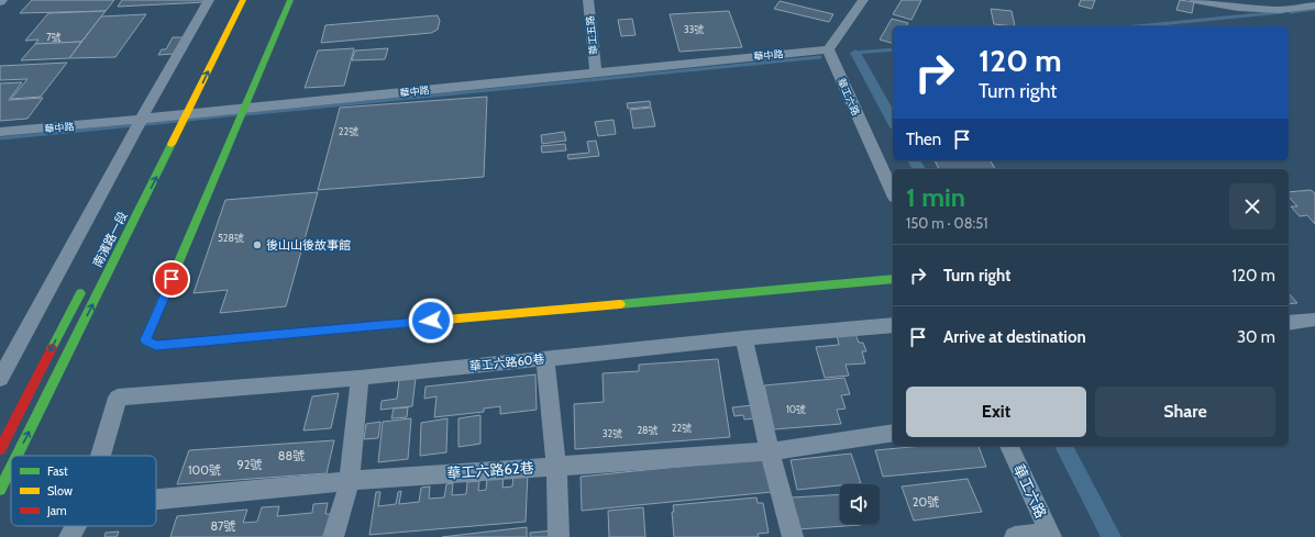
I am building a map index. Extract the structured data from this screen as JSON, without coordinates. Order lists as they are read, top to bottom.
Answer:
{
  "streets": {
    "street": [
      "華工五路",
      "華中路",
      "華工六路",
      "南濱路一段",
      "華工六路60巷",
      "華工六路62巷"
    ]
  },
  "crossings": [
    ["華工五路", "華中路"],
    ["華中路", "華工六路"],
    ["華中路", "南濱路一段"]
  ],
  "places": ["後山山後故事館"],
  "house_numbers": [
    "33號",
    "7號",
    "22號",
    "528號",
    "10號",
    "22號",
    "28號",
    "32號",
    "88號",
    "92號",
    "100號",
    "20號",
    "87號"
  ],
  "legend": ["Fast", "Slow", "Jam"],
  "page": {
    "turn": ["120 m", "Turn right"],
    "then": "Then",
    "heading": ["1 min", "150 m · 08:51"],
    "list": [
      {
        "name": "Turn right",
        "value": "120 m"
      },
      {
        "name": "Arrive at destination",
        "value": "30 m"
      }
    ],
    "buttons": ["Exit", "Share"]
  }
}
